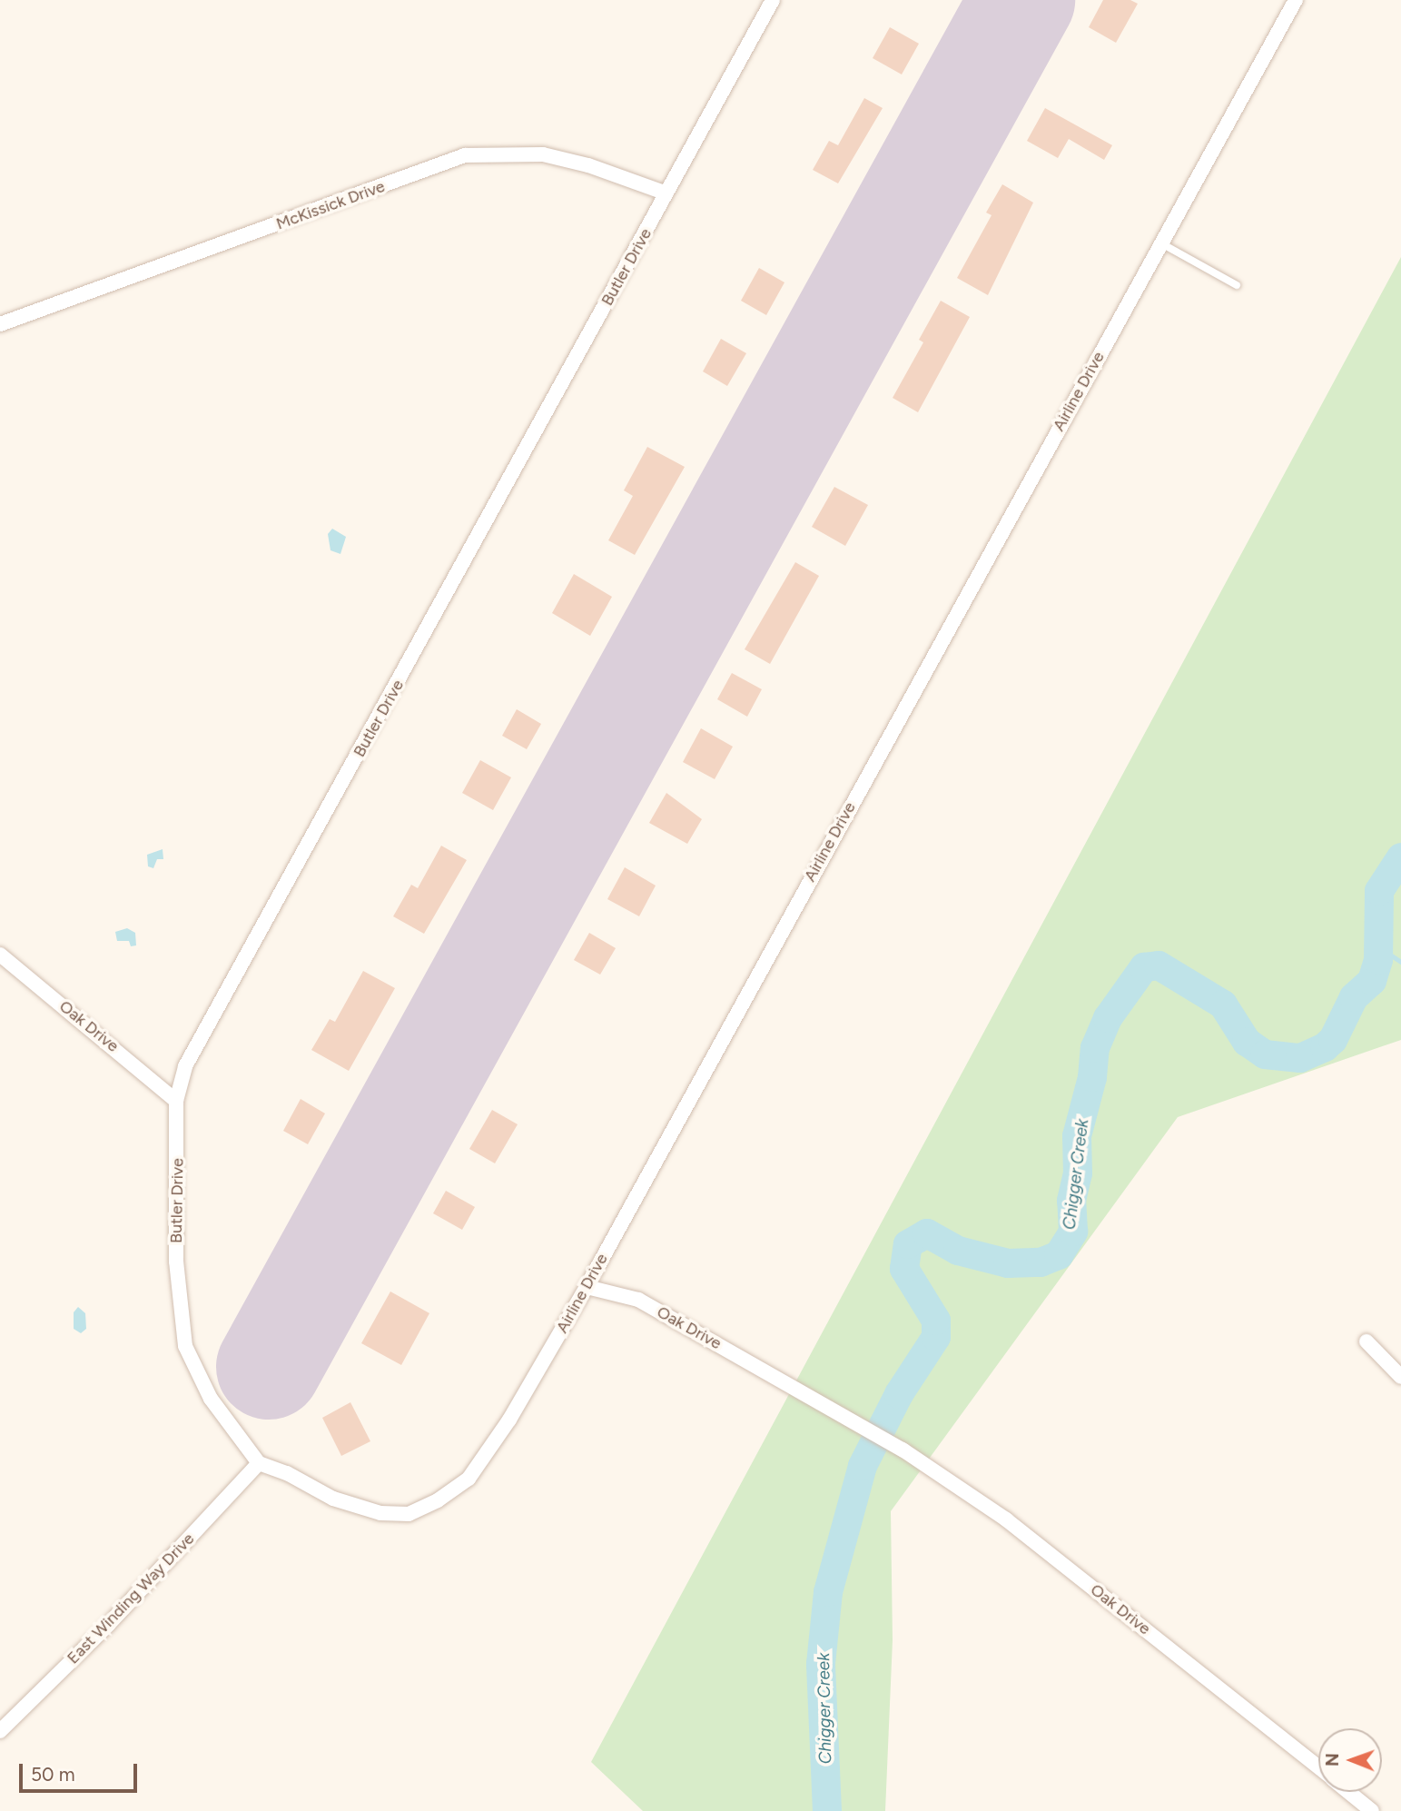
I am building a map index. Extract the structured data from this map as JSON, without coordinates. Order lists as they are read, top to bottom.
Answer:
{
  "streets": {
    "street": [
      "McKissick Drive",
      "Butler Drive",
      "Airline Drive",
      "Oak Drive",
      "East Winding Way Drive"
    ]
  },
  "crossings": [
    ["McKissick Drive", "Butler Drive"],
    ["Butler Drive", "Airline Drive"],
    ["Butler Drive", "Oak Drive"],
    ["Butler Drive", "East Winding Way Drive"],
    ["Airline Drive", "Oak Drive"],
    ["Airline Drive", "East Winding Way Drive"]
  ],
  "water": ["Chigger Creek"],
  "scale_bar": "50 m",
  "north": "left"
}
